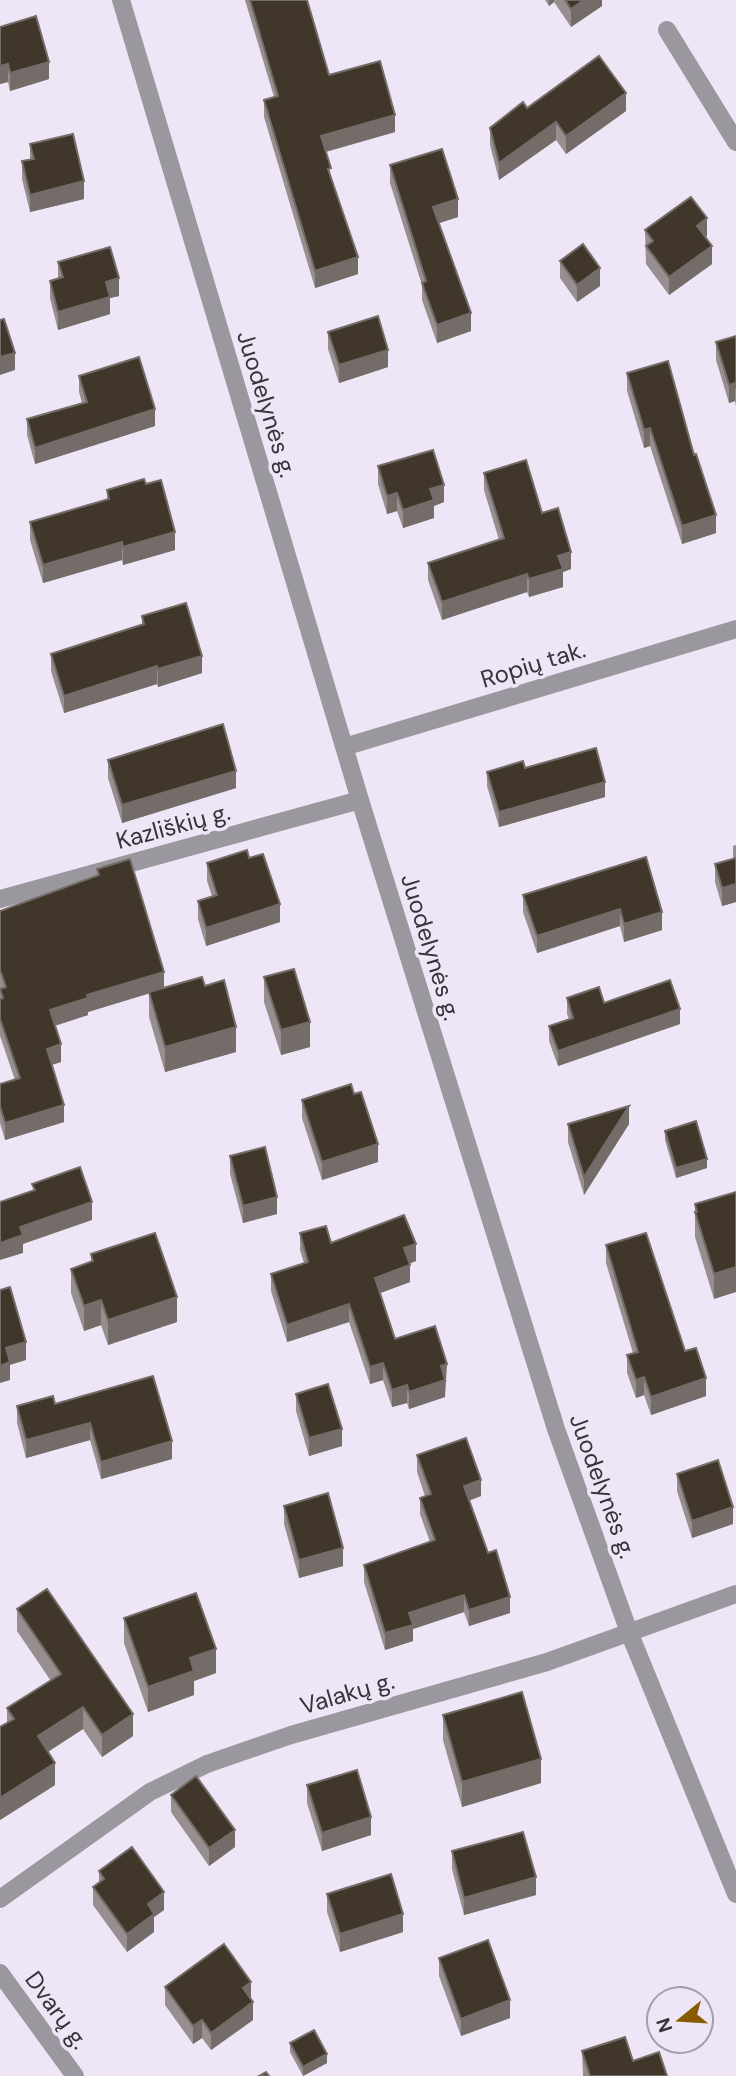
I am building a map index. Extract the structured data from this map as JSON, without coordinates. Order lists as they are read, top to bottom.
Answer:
{
  "streets": {
    "street": [
      "Juodelynės g.",
      "Ropių tak.",
      "Kazliškių g.",
      "Valakų g.",
      "Dvarų g."
    ]
  },
  "crossings": [
    ["Juodelynės g.", "Ropių tak."],
    ["Juodelynės g.", "Kazliškių g."],
    ["Juodelynės g.", "Valakų g."]
  ],
  "north": "left"
}
